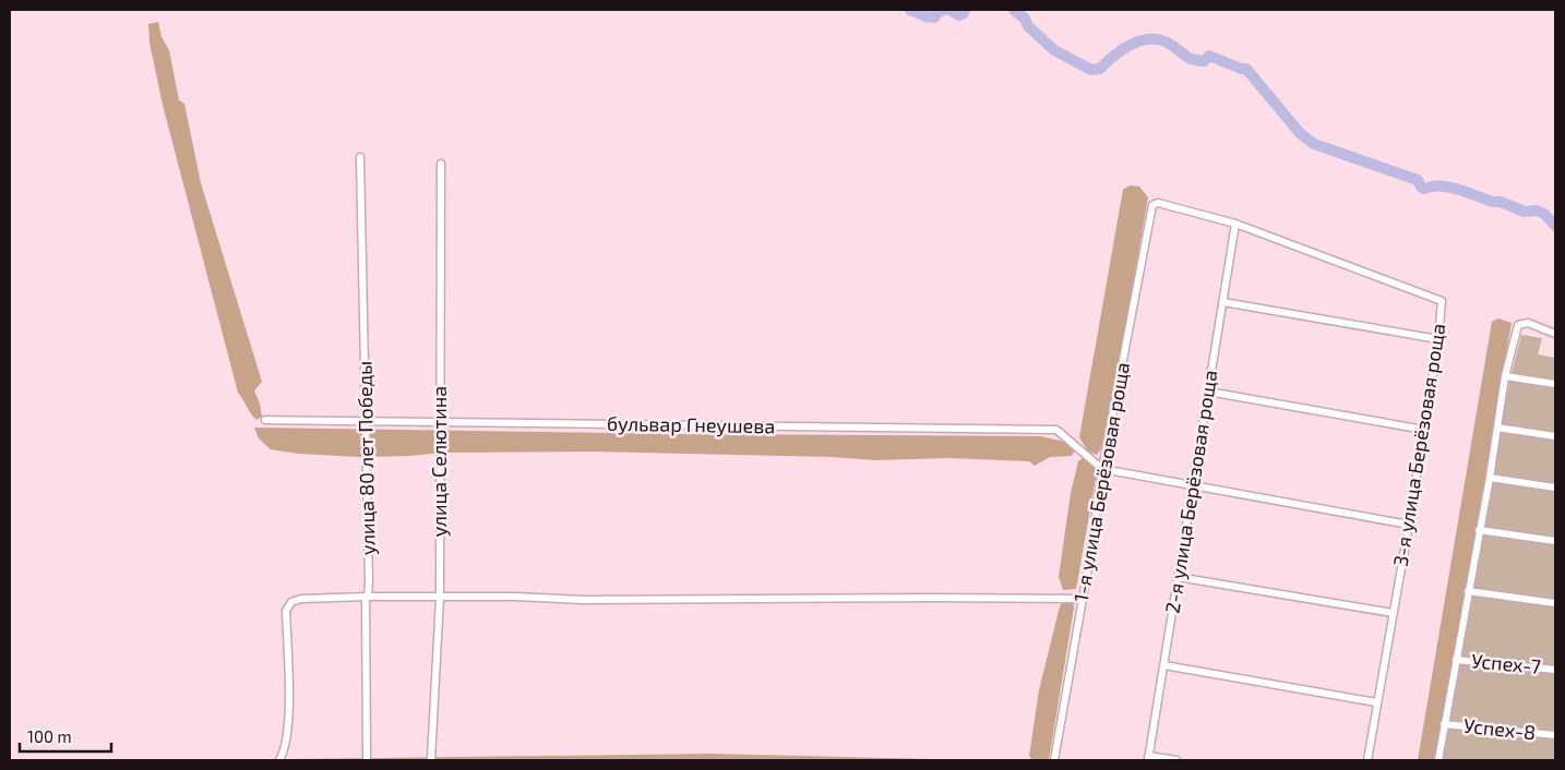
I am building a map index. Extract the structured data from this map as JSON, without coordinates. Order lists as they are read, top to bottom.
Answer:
{
  "streets": {
    "street": [
      "бульвар Гнеушева",
      "3-я улица Берёзовая роща",
      "улица 80 лет Победы",
      "улица Селютина",
      "1-я улица Берёзовая роща",
      "2-я улица Берёзовая роща",
      "Успех-7",
      "Успех-8"
    ]
  },
  "crossings": [
    ["бульвар Гнеушева", "улица 80 лет Победы"],
    ["бульвар Гнеушева", "улица Селютина"],
    ["бульвар Гнеушева", "1-я улица Берёзовая роща"],
    ["3-я улица Берёзовая роща", "1-я улица Берёзовая роща"],
    ["3-я улица Берёзовая роща", "2-я улица Берёзовая роща"]
  ],
  "scale_bar": "100 m"
}
